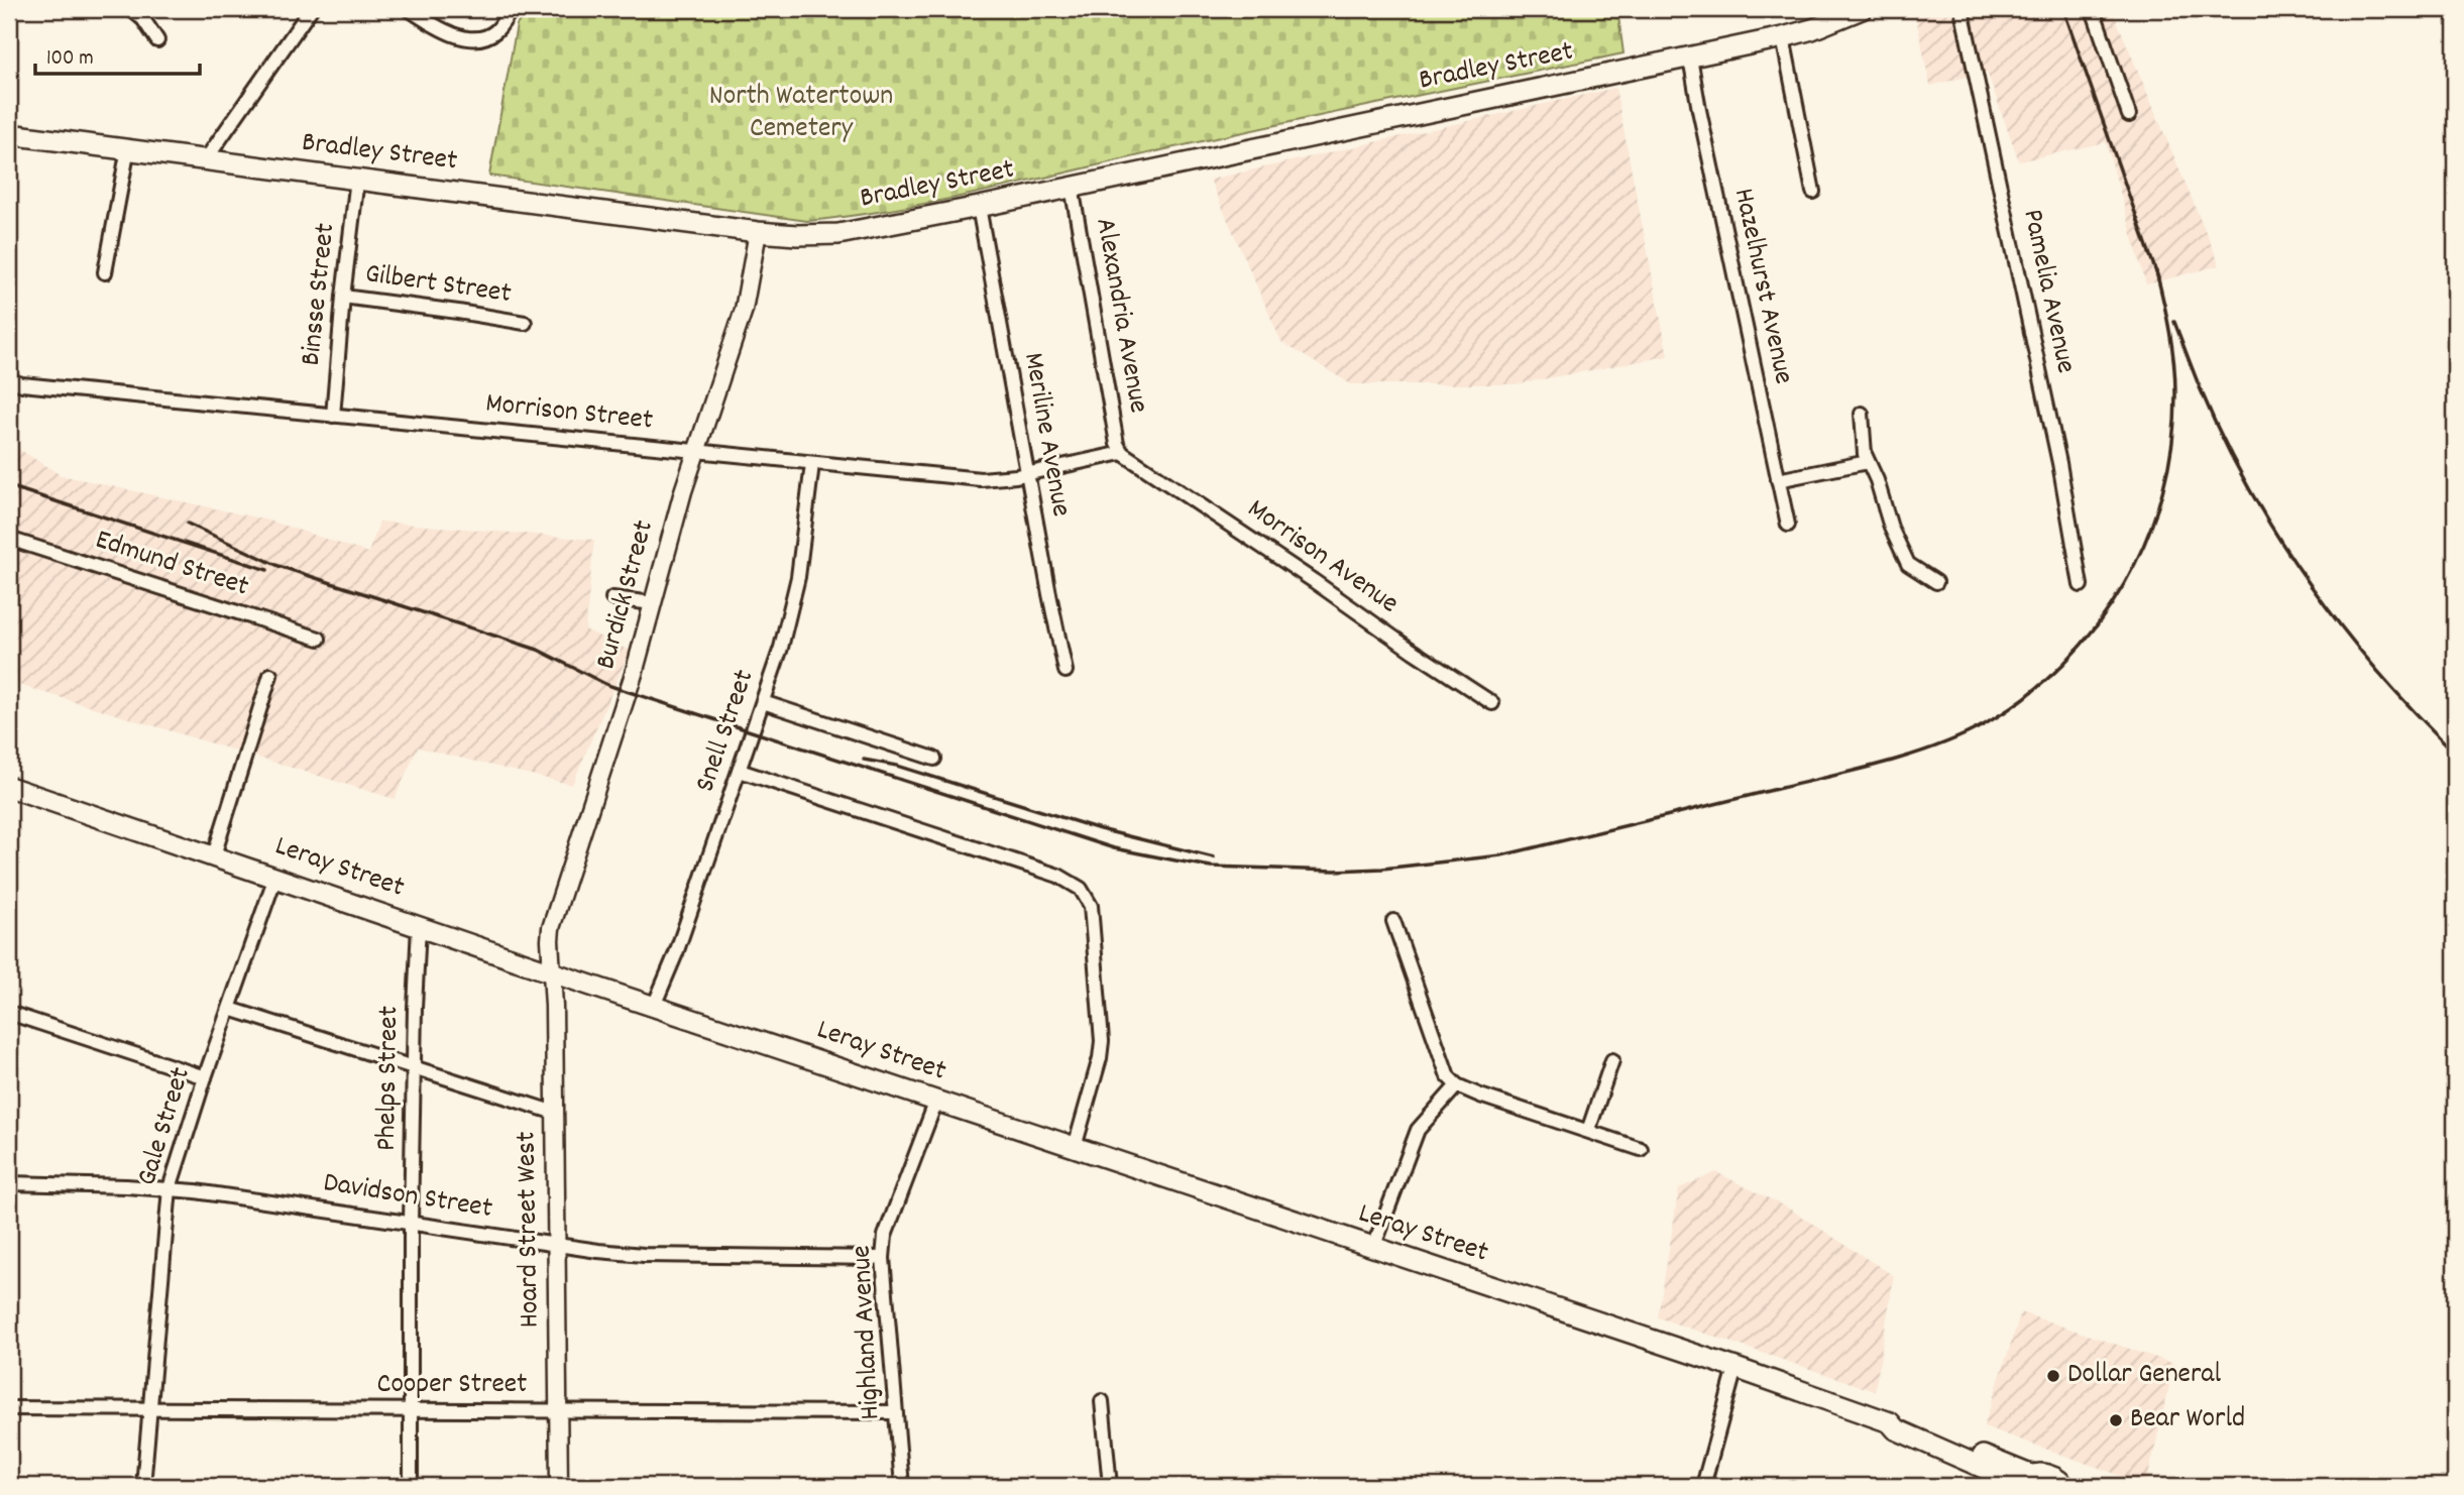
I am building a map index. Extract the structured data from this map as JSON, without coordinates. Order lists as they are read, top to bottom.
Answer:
{
  "streets": {
    "main road": ["Bradley Street", "Leray Street"],
    "street": [
      "Gilbert Street",
      "Hazelhurst Avenue",
      "Pamelia Avenue",
      "Binsse Street",
      "Alexandria Avenue",
      "Morrison Street",
      "Meriline Avenue",
      "Morrison Avenue",
      "Edmund Street",
      "Burdick Street",
      "Snell Street",
      "Phelps Street",
      "Gale Street",
      "Davidson Street",
      "Hoard Street West",
      "Highland Avenue",
      "Cooper Street"
    ]
  },
  "crossings": [
    ["Bradley Street", "Hazelhurst Avenue"],
    ["Bradley Street", "Binsse Street"],
    ["Bradley Street", "Alexandria Avenue"],
    ["Bradley Street", "Meriline Avenue"],
    ["Bradley Street", "Burdick Street"],
    ["Gilbert Street", "Binsse Street"],
    ["Binsse Street", "Morrison Street"],
    ["Alexandria Avenue", "Morrison Street"],
    ["Alexandria Avenue", "Morrison Avenue"],
    ["Morrison Street", "Meriline Avenue"],
    ["Morrison Street", "Morrison Avenue"],
    ["Morrison Street", "Burdick Street"],
    ["Morrison Street", "Snell Street"],
    ["Burdick Street", "Leray Street"],
    ["Burdick Street", "Hoard Street West"],
    ["Snell Street", "Leray Street"],
    ["Leray Street", "Phelps Street"],
    ["Leray Street", "Gale Street"],
    ["Leray Street", "Hoard Street West"],
    ["Leray Street", "Highland Avenue"],
    ["Phelps Street", "Davidson Street"],
    ["Phelps Street", "Cooper Street"],
    ["Gale Street", "Davidson Street"],
    ["Gale Street", "Cooper Street"],
    ["Davidson Street", "Hoard Street West"],
    ["Davidson Street", "Highland Avenue"],
    ["Hoard Street West", "Cooper Street"],
    ["Highland Avenue", "Cooper Street"]
  ],
  "parks": ["North Watertown Cemetery"],
  "places": ["Dollar General", "Bear World"],
  "scale_bar": "100 m"
}
